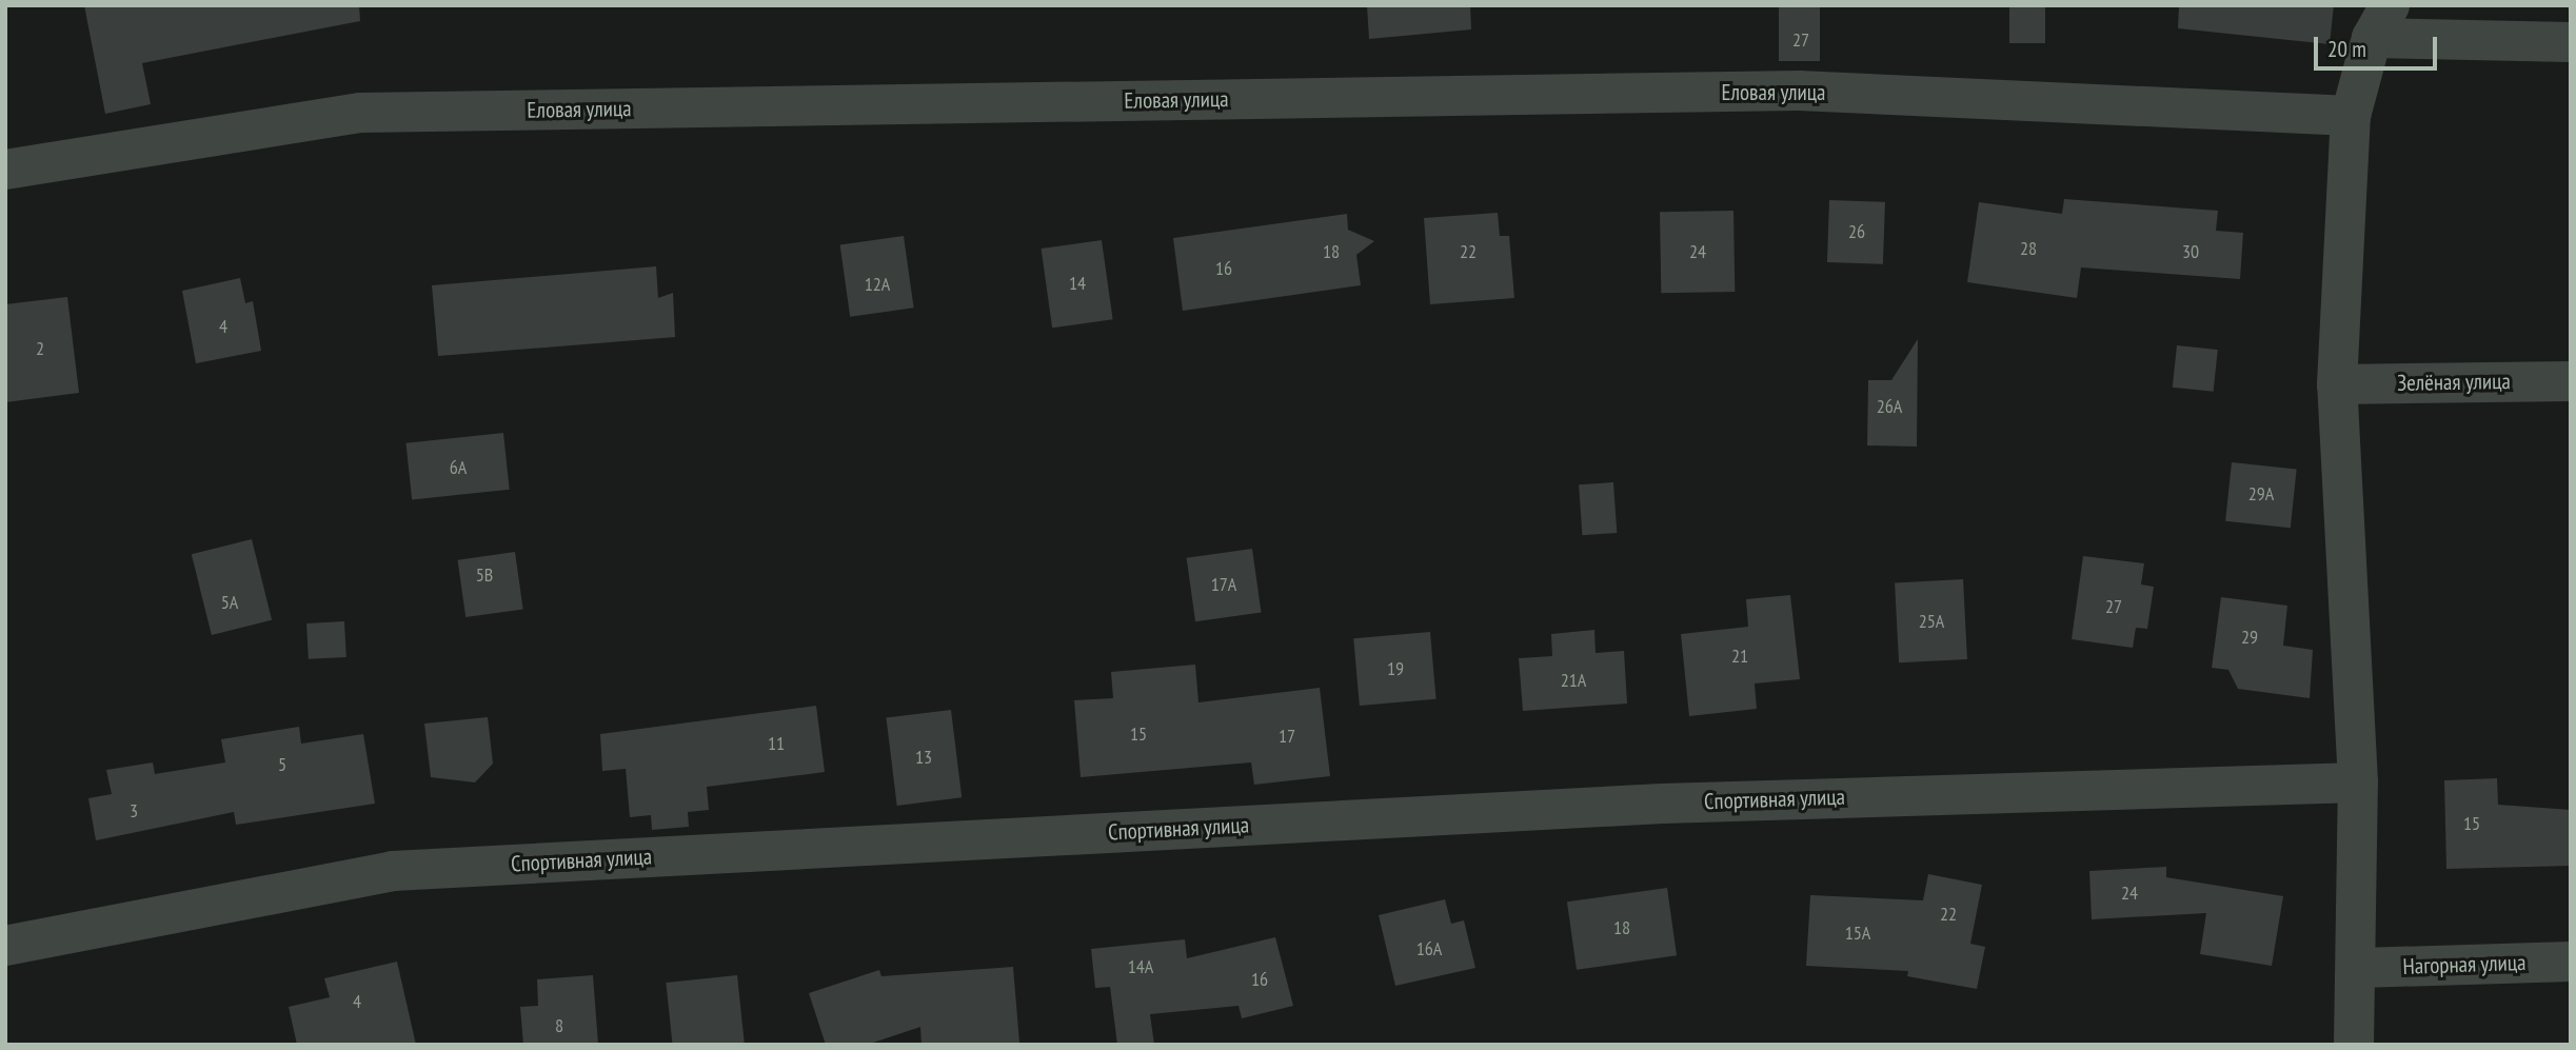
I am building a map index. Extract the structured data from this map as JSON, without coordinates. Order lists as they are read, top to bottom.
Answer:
{
  "streets": {
    "street": [
      "Еловая улица",
      "Зелёная улица",
      "Спортивная улица",
      "Нагорная улица"
    ]
  },
  "house_numbers": [
    "27",
    "26",
    "28",
    "18",
    "22",
    "24",
    "30",
    "16",
    "14",
    "12А",
    "4",
    "2",
    "26А",
    "6А",
    "29А",
    "5В",
    "17А",
    "5А",
    "27",
    "25А",
    "29",
    "21",
    "19",
    "21А",
    "15",
    "17",
    "11",
    "13",
    "5",
    "3",
    "15",
    "24",
    "22",
    "18",
    "15А",
    "16А",
    "14А",
    "16",
    "4",
    "8"
  ],
  "scale_bar": "20 m"
}
